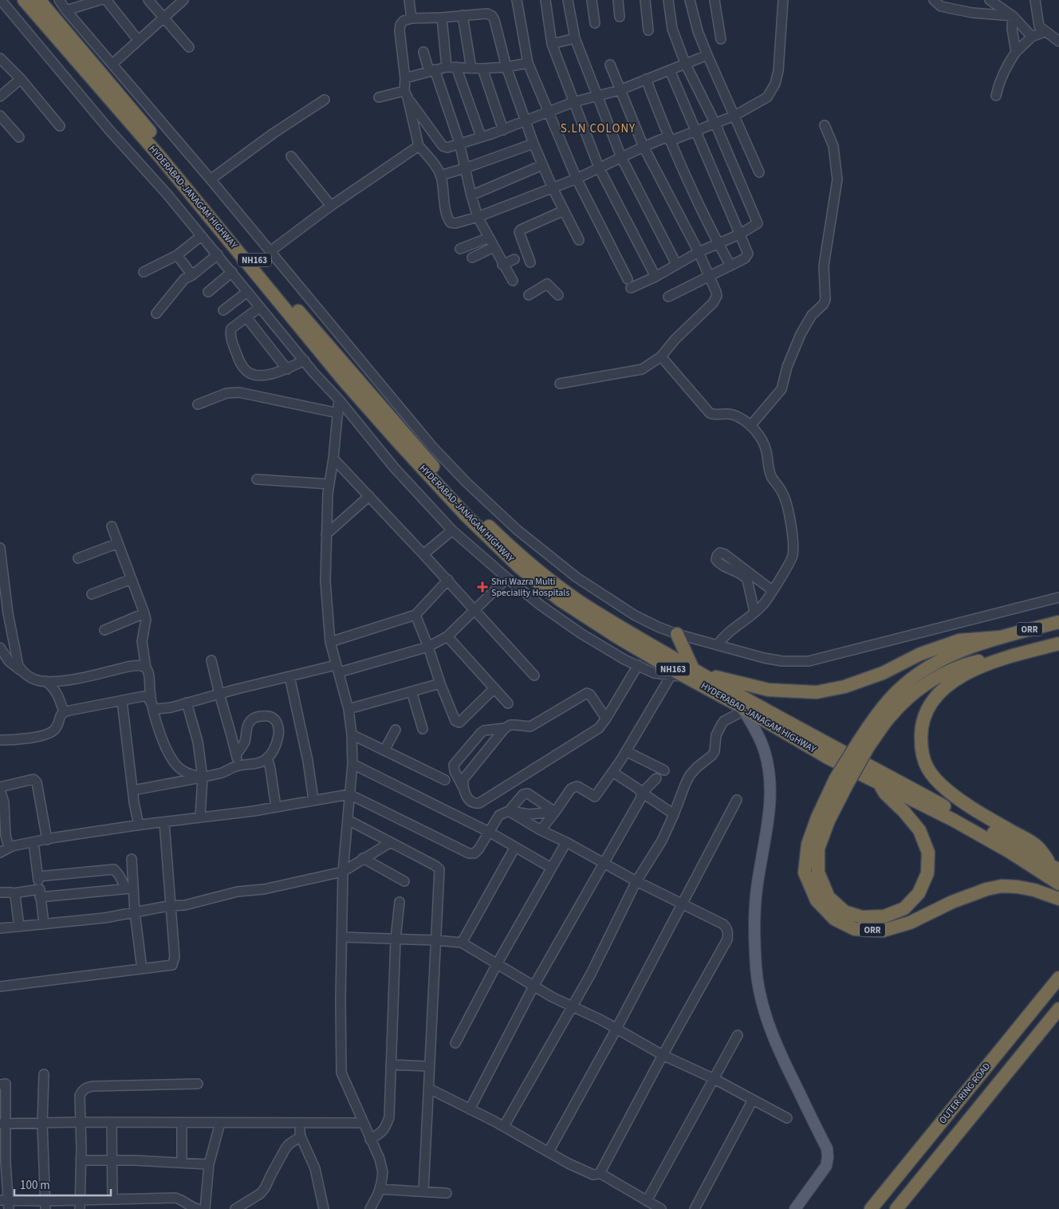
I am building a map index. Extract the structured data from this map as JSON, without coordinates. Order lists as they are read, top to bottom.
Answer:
{
  "streets": {
    "highway": [
      "HYDERABAD-JANAGAM HIGHWAY",
      "NH163",
      "ORR",
      "OUTER RING ROAD"
    ]
  },
  "crossings": [
    ["HYDERABAD-JANAGAM HIGHWAY", "ORR"]
  ],
  "districts": ["S.LN COLONY"],
  "places": {
    "health": ["Shri Wazra Multi Speciality Hospitals"]
  },
  "scale_bar": "100 m"
}
